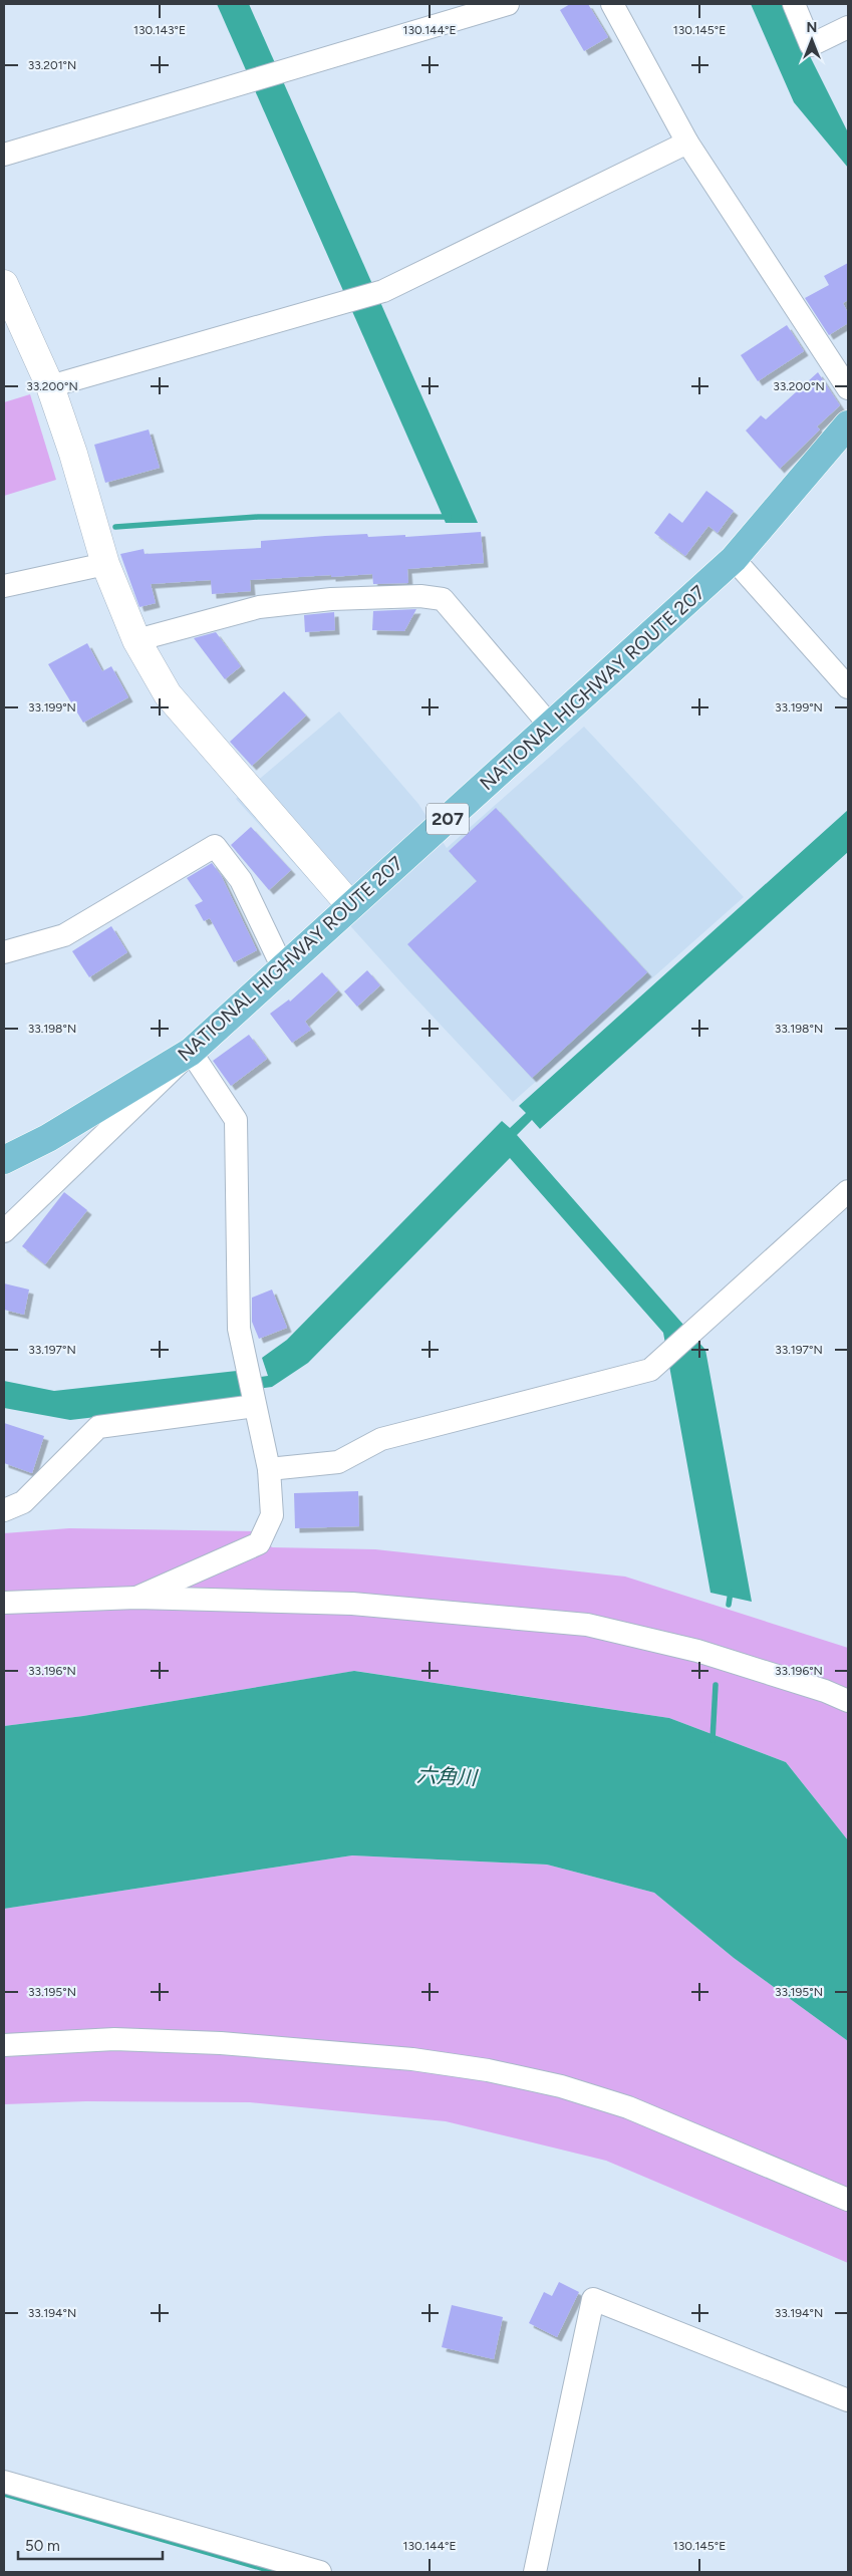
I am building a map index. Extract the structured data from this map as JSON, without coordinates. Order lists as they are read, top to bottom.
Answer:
{
  "streets": {
    "highway": ["NATIONAL HIGHWAY ROUTE 207", "207"]
  },
  "water": ["六角川"],
  "scale_bar": "50 m",
  "north": "top",
  "coordinates": [
    "130.143°E",
    "130.144°E",
    "130.145°E",
    "33.201°N",
    "33.200°N",
    "33.199°N",
    "33.198°N",
    "33.197°N",
    "33.196°N",
    "33.195°N",
    "33.194°N"
  ]
}
